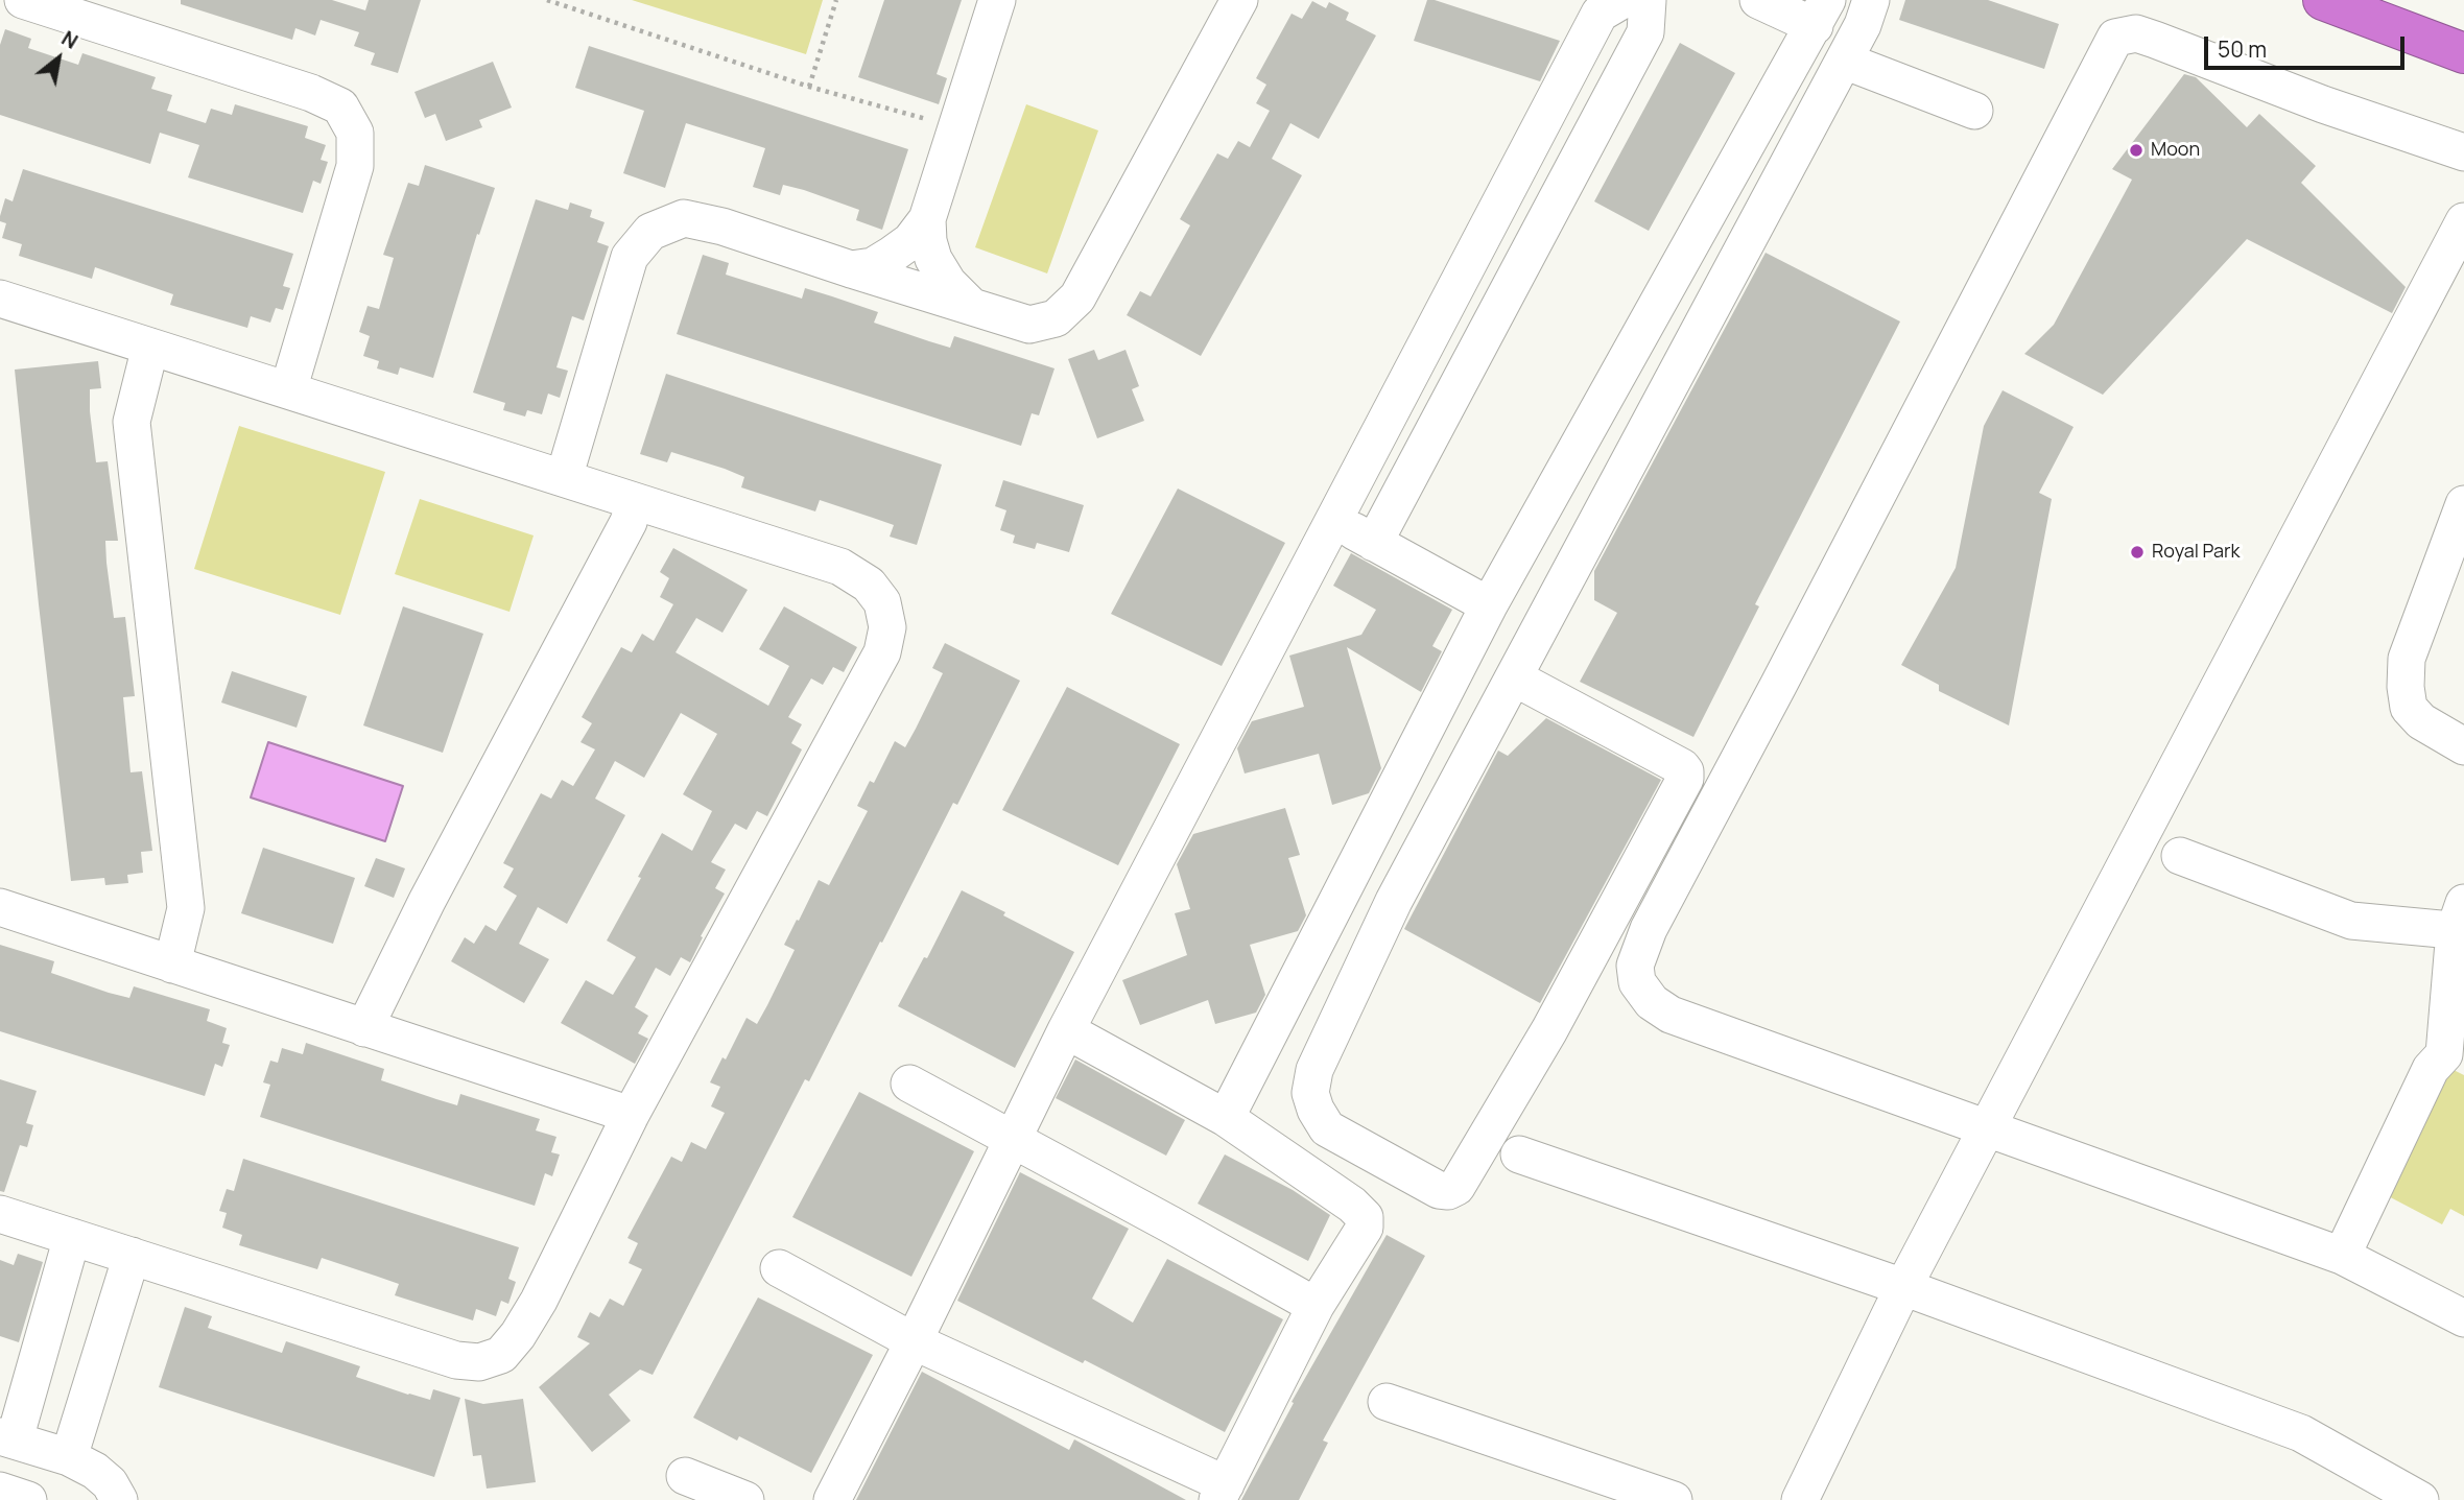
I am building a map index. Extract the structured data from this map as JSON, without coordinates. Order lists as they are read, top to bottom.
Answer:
{
  "places": ["Moon", "Royal Park"],
  "scale_bar": "50 m",
  "north": "top right"
}
